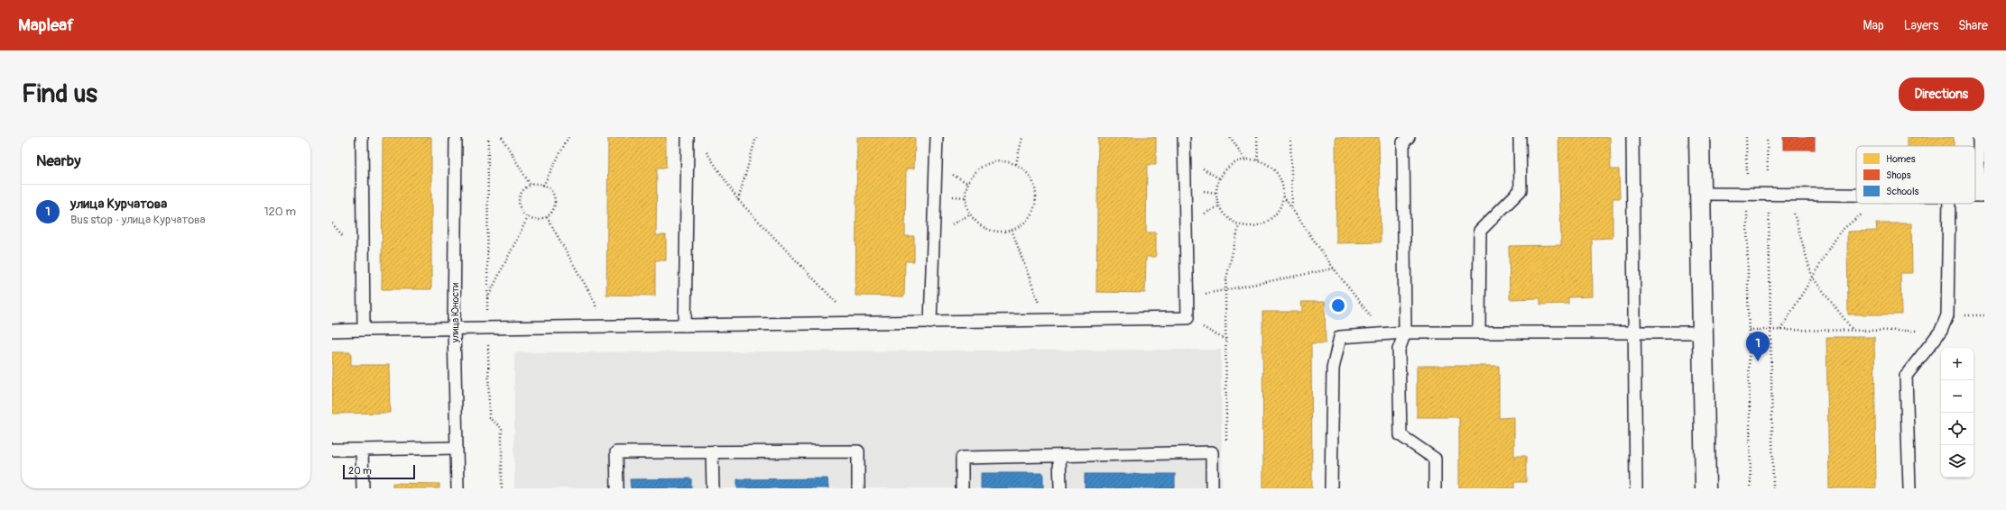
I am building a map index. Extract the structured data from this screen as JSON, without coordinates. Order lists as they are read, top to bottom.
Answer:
{
  "streets": {
    "lane": ["улица Юности"]
  },
  "legend": ["Homes", "Shops", "Schools"],
  "scale_bar": "20 m",
  "page": {
    "header": "Mapleaf",
    "nav": ["Map", "Layers", "Share"],
    "buttons": "Directions",
    "title": "Find us",
    "heading": "Nearby",
    "list": [
      {
        "mark": "1",
        "name": "улица Курчатова",
        "note": "Bus stop · улица Курчатова",
        "value": "120 m"
      }
    ],
    "pins": "1",
    "map_buttons": ["+", "−"],
    "scale": "20 m"
  }
}
